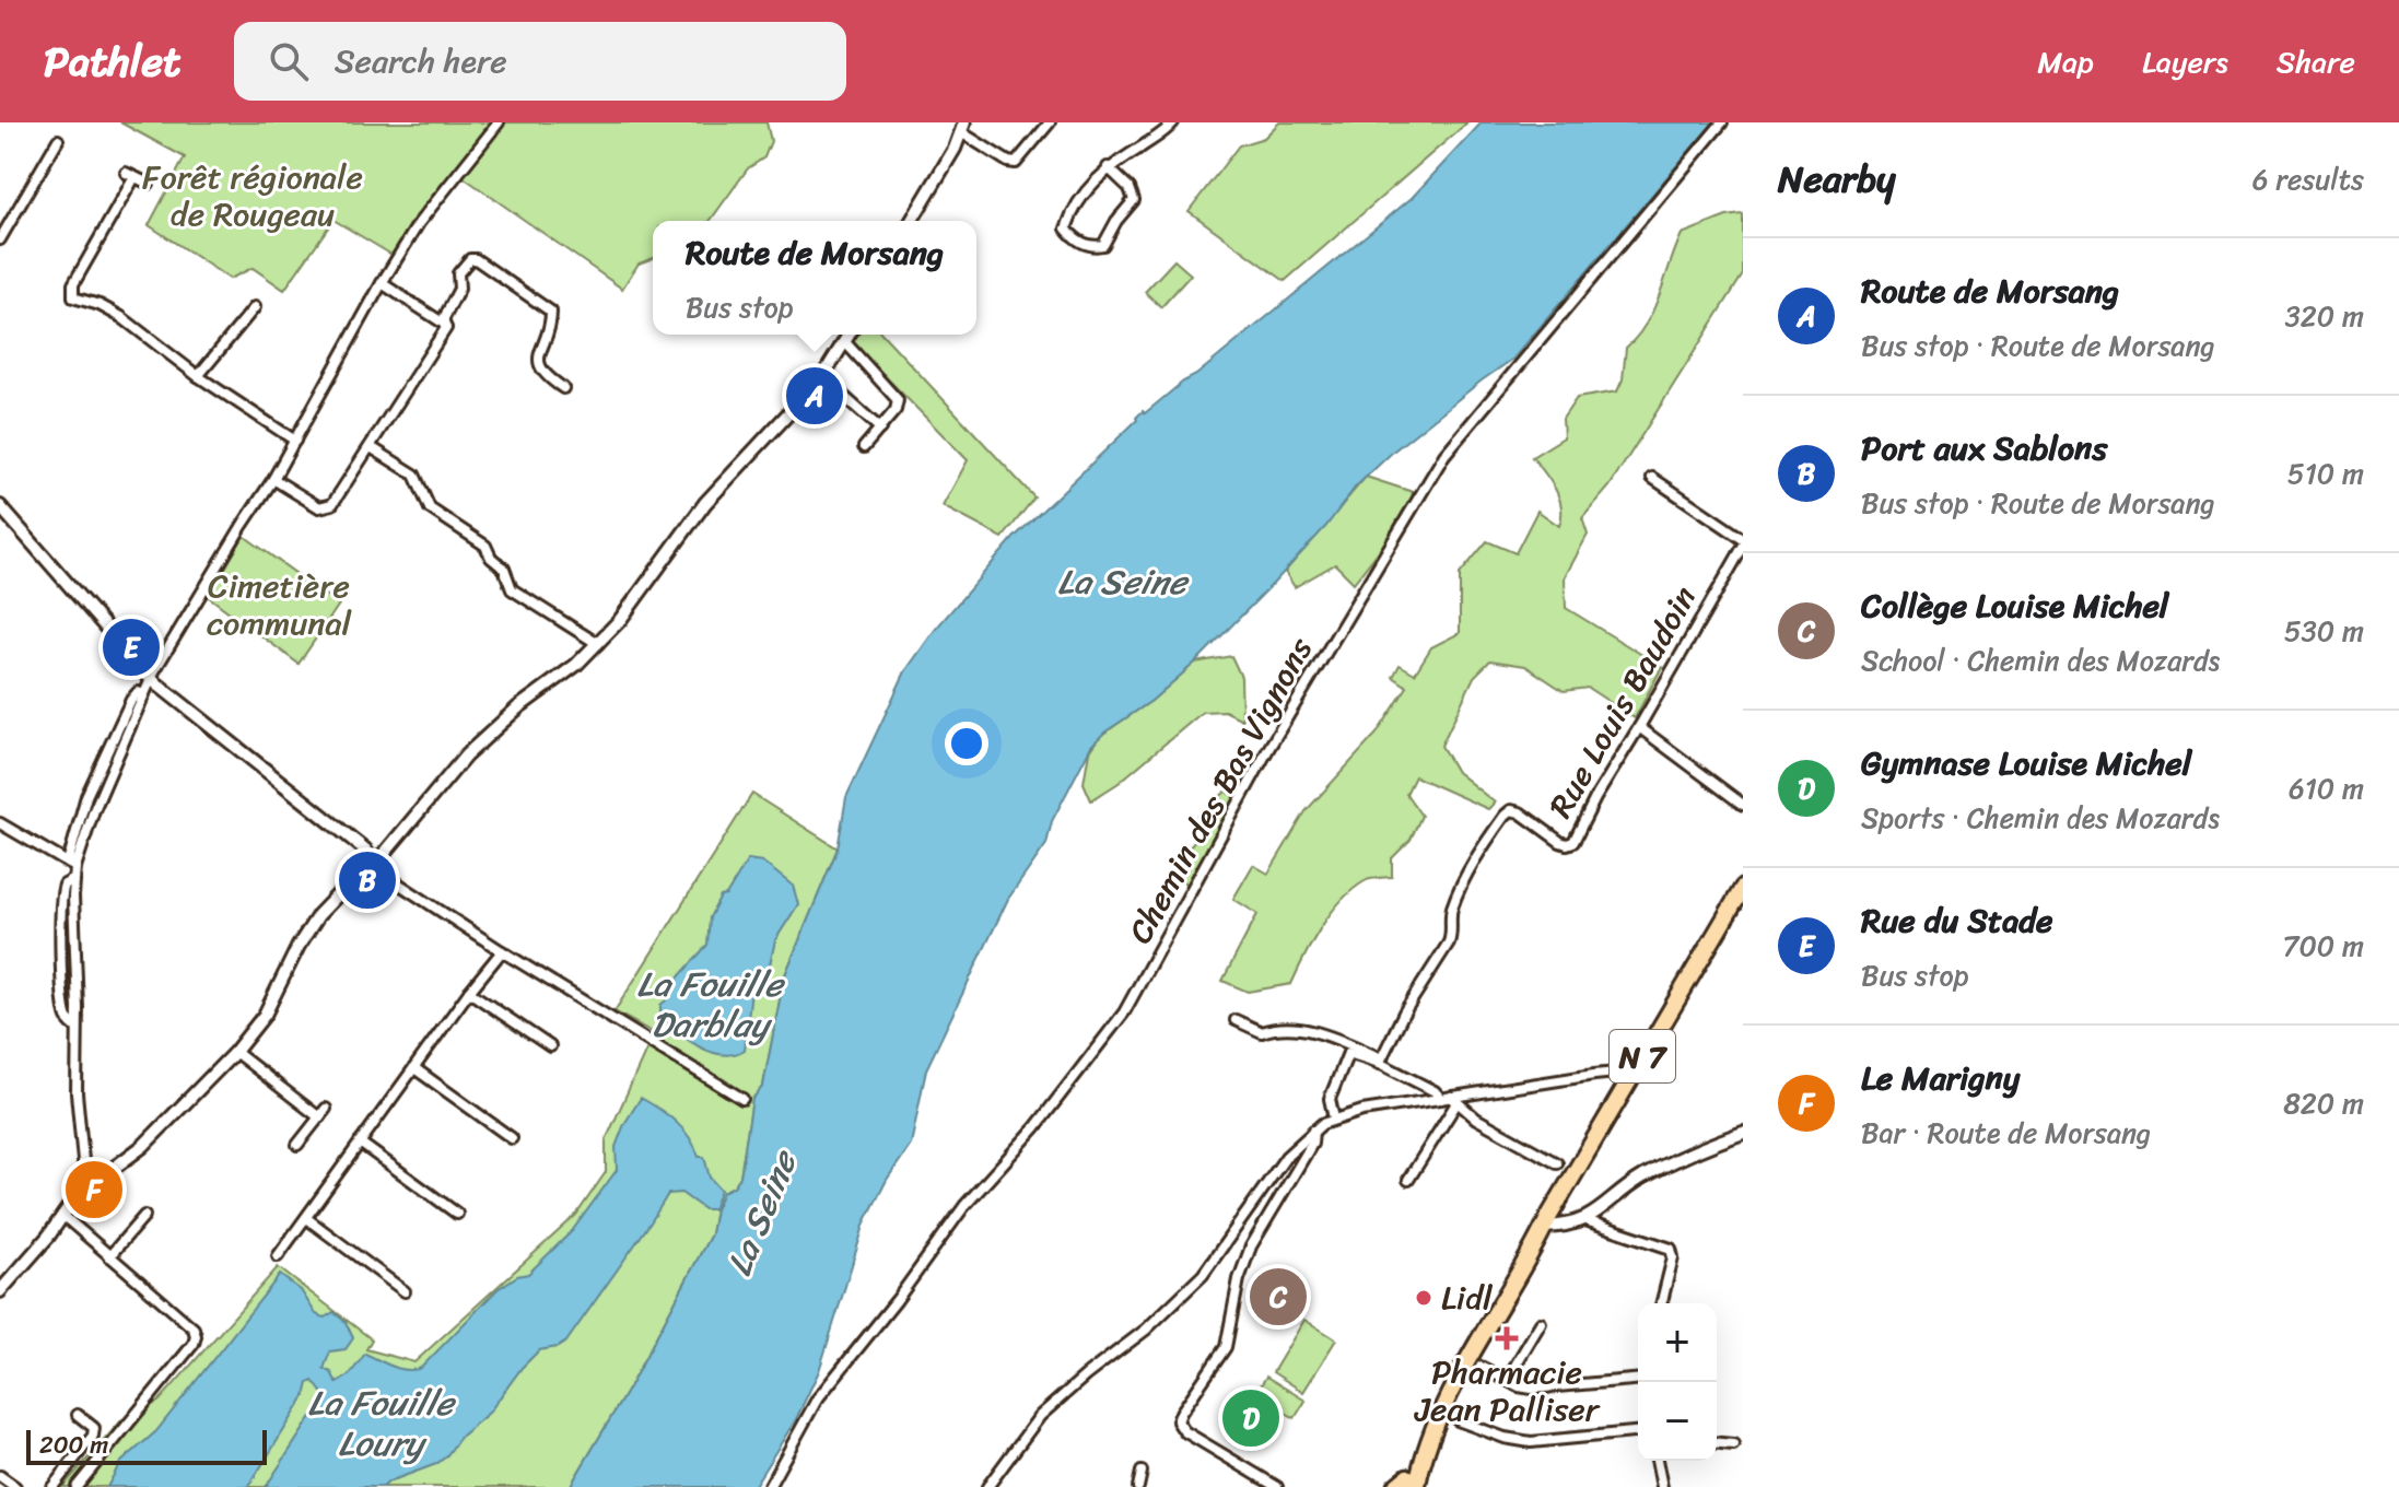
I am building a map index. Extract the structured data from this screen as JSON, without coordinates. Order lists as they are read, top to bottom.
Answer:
{
  "streets": {
    "main road": ["N 7"],
    "street": ["Rue Louis Baudoin", "Chemin des Bas Vignons"]
  },
  "water": ["La Seine", "La Fouille Darblay", "La Fouille Loury"],
  "parks": ["Forêt régionale de Rougeau", "Cimetière communal"],
  "places": {
    "other": ["Lidl"],
    "health": ["Pharmacie Jean Palliser"]
  },
  "scale_bar": "200 m",
  "page": {
    "header": "Pathlet",
    "search": "Search here",
    "nav": ["Map", "Layers", "Share"],
    "heading": ["Nearby", "6 results"],
    "popup": ["Route de Morsang", "Bus stop"],
    "list": [
      {
        "mark": "A",
        "name": "Route de Morsang",
        "note": "Bus stop · Route de Morsang",
        "value": "320 m"
      },
      {
        "mark": "B",
        "name": "Port aux Sablons",
        "note": "Bus stop · Route de Morsang",
        "value": "510 m"
      },
      {
        "mark": "C",
        "name": "Collège Louise Michel",
        "note": "School · Chemin des Mozards",
        "value": "530 m"
      },
      {
        "mark": "D",
        "name": "Gymnase Louise Michel",
        "note": "Sports · Chemin des Mozards",
        "value": "610 m"
      },
      {
        "mark": "E",
        "name": "Rue du Stade",
        "note": "Bus stop",
        "value": "700 m"
      },
      {
        "mark": "F",
        "name": "Le Marigny",
        "note": "Bar · Route de Morsang",
        "value": "820 m"
      }
    ],
    "pins": [
      "A",
      "E",
      "B",
      "F",
      "C",
      "D"
    ],
    "map_buttons": ["+", "−"],
    "scale": "200 m"
  }
}
